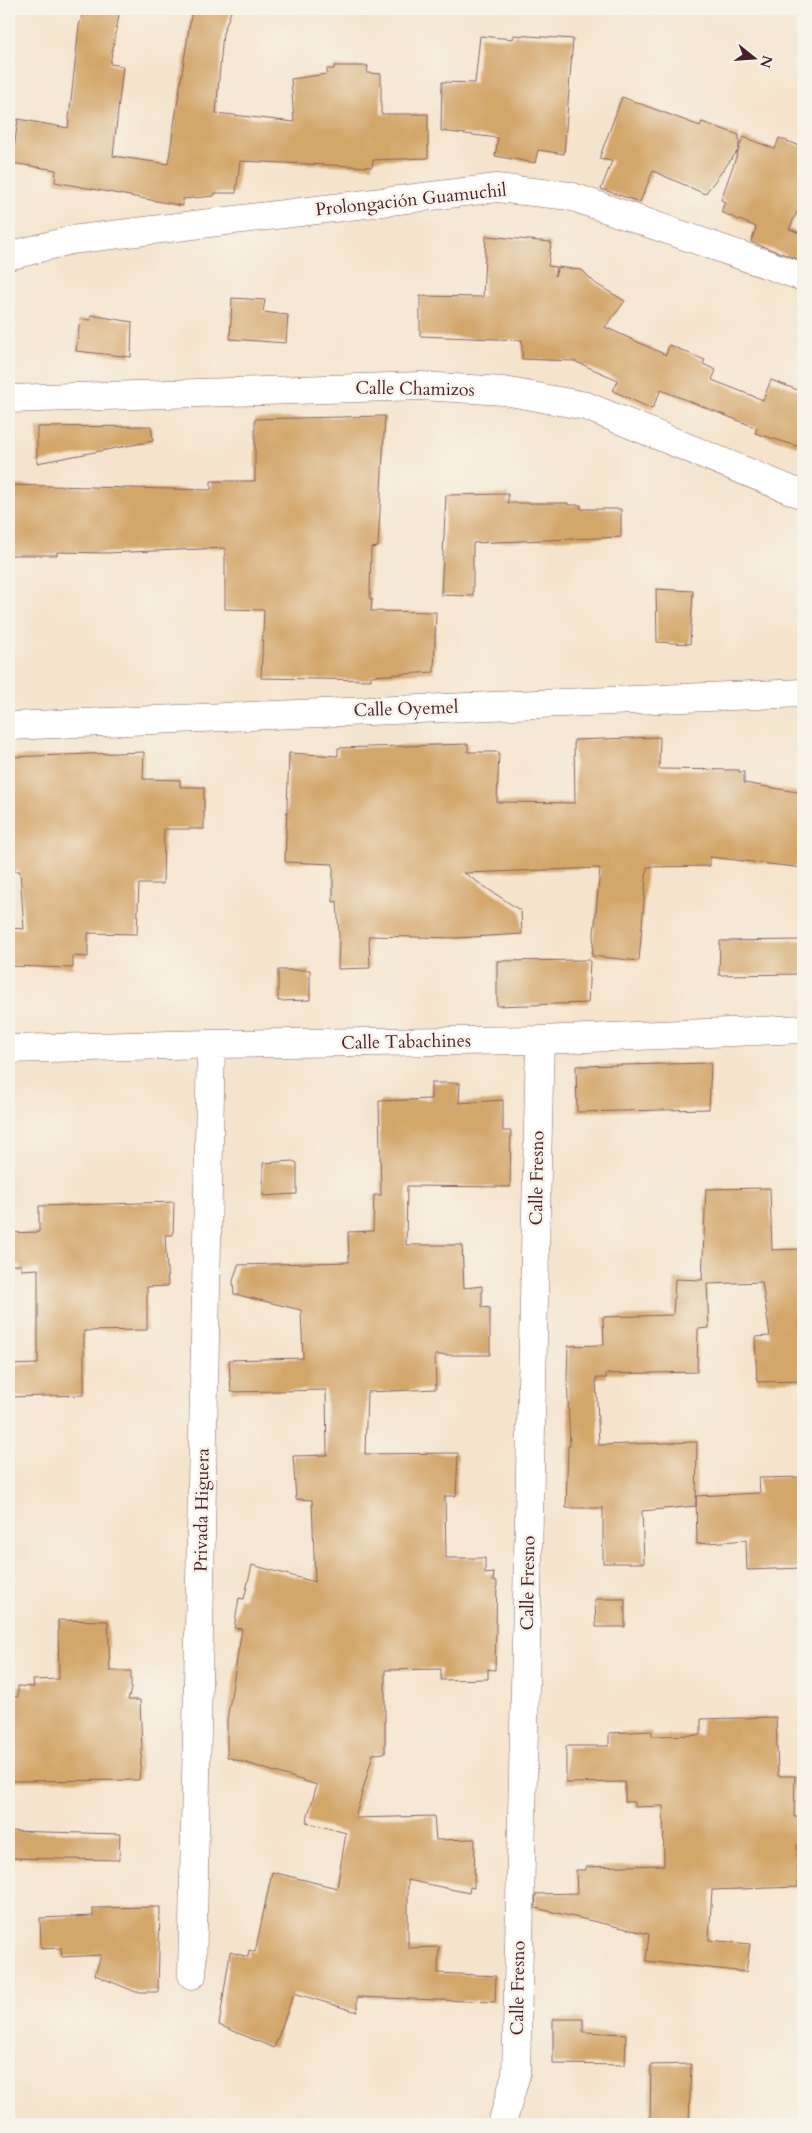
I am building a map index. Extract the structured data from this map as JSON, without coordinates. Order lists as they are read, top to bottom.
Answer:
{
  "streets": {
    "street": [
      "Prolongación Guamuchil",
      "Calle Chamizos",
      "Calle Oyemel",
      "Calle Tabachines",
      "Calle Fresno",
      "Privada Higuera"
    ]
  },
  "crossings": [
    ["Calle Tabachines", "Calle Fresno"],
    ["Calle Tabachines", "Privada Higuera"]
  ],
  "north": "right"
}
